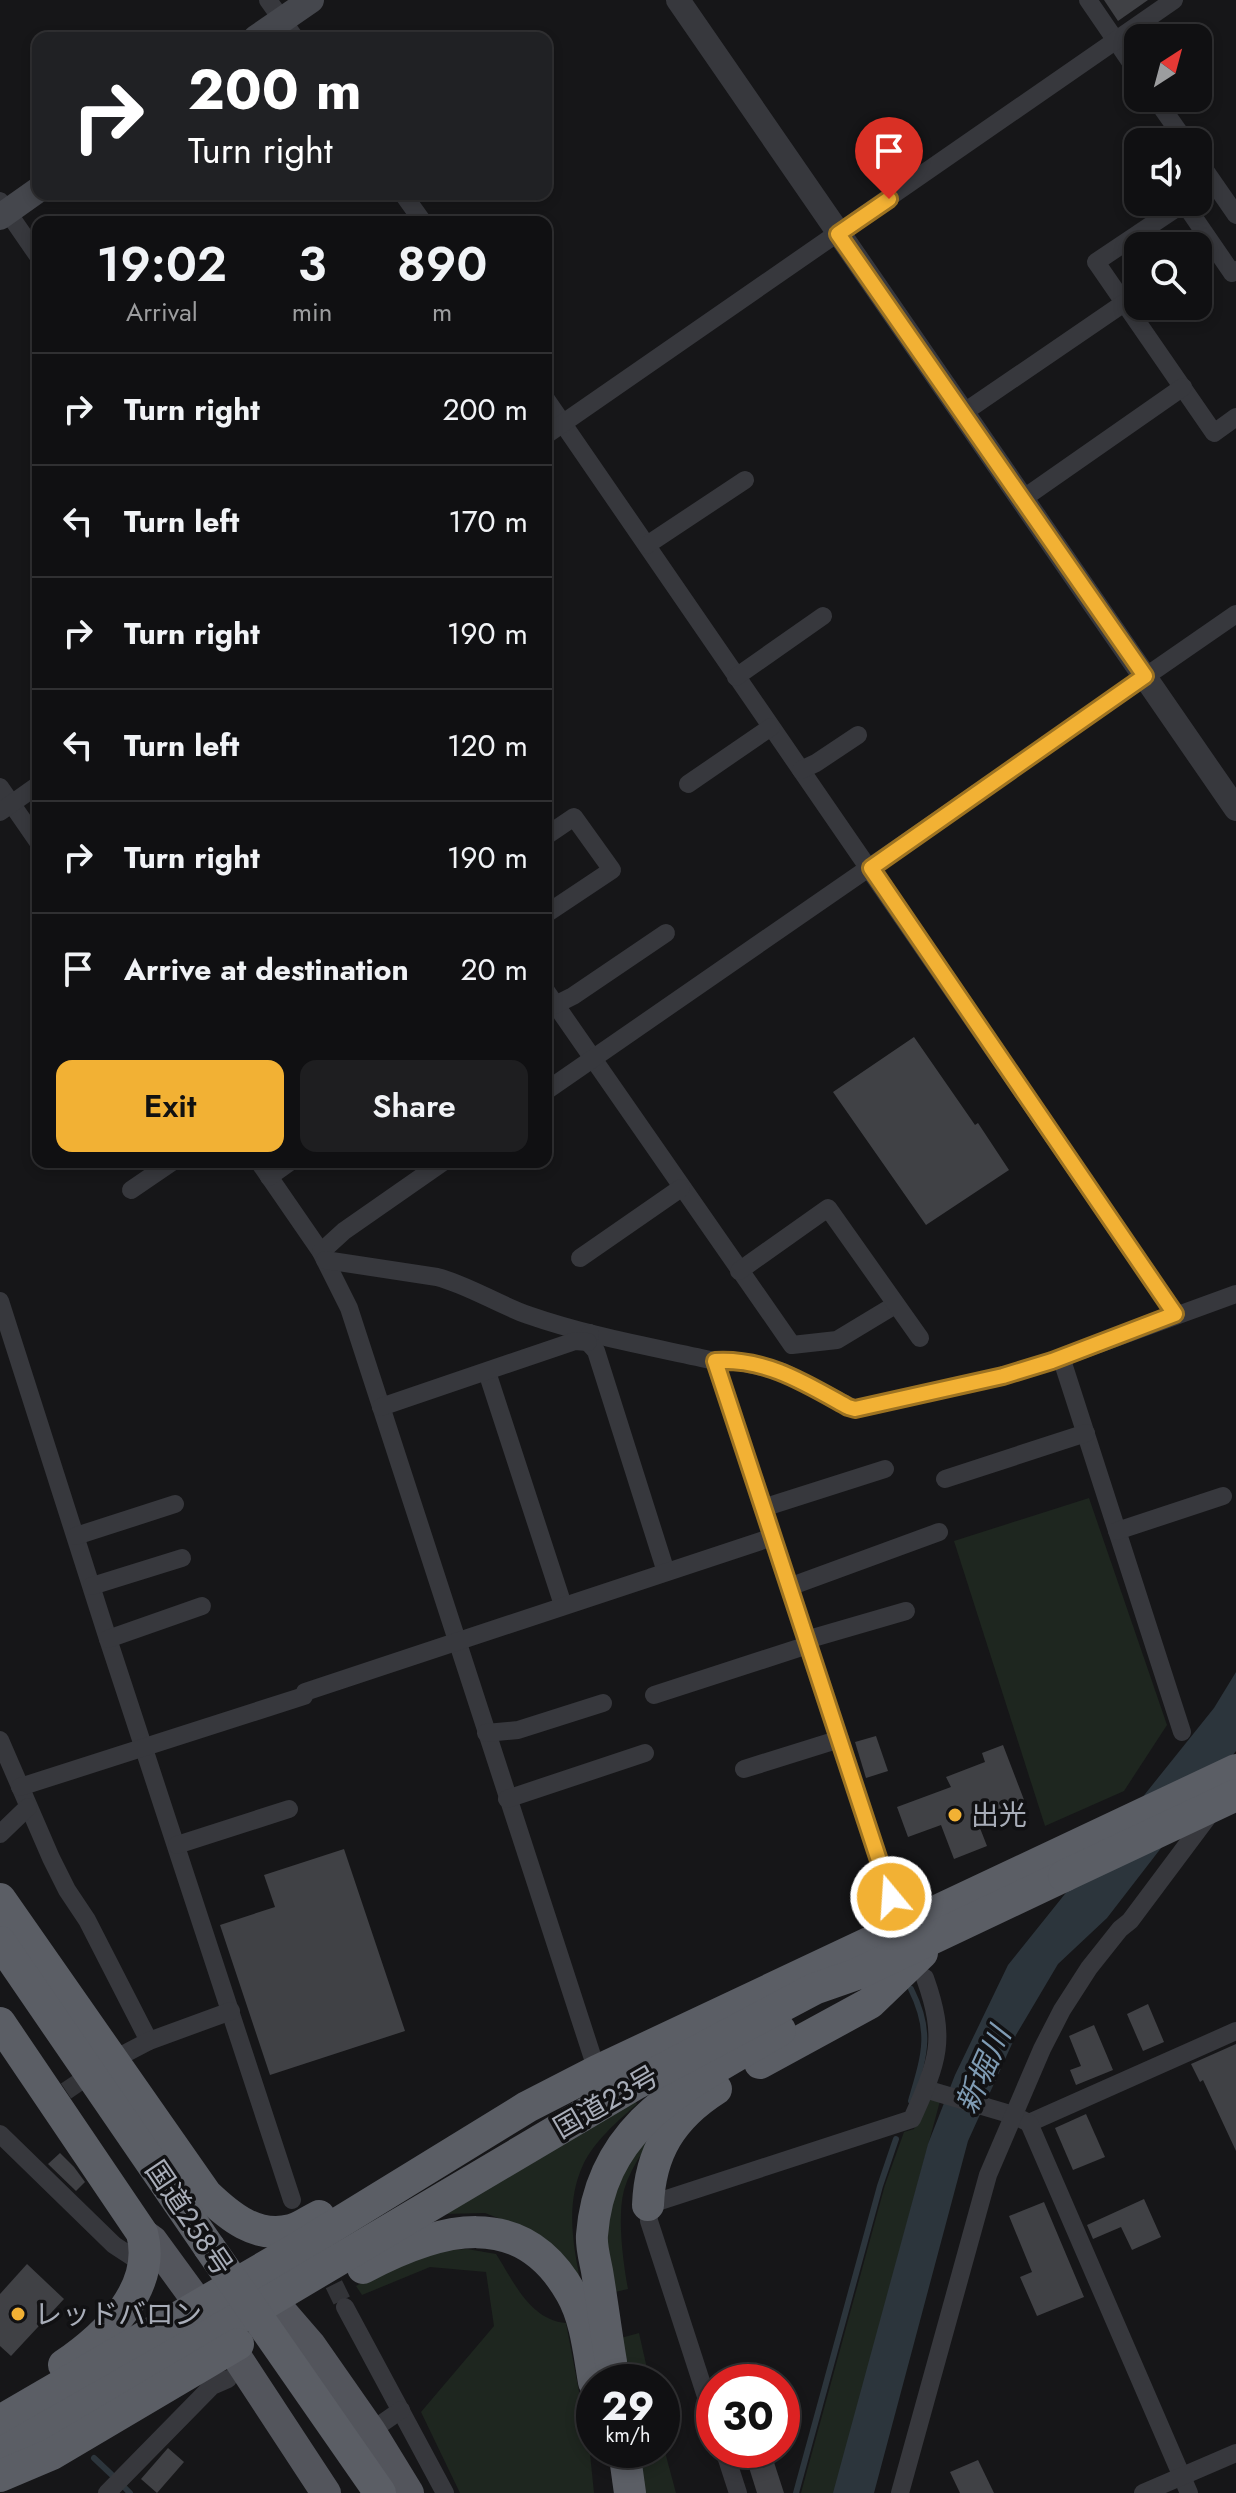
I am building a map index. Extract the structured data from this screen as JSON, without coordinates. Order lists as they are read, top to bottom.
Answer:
{
  "streets": {
    "highway": ["国道23号", "国道258号"]
  },
  "water": ["新堀川"],
  "places": ["出光", "レッドバロン"],
  "north": "top right",
  "page": {
    "turn": ["200 m", "Turn right"],
    "eta": [
      "19:02",
      "Arrival",
      "3",
      "min",
      "890",
      "m"
    ],
    "list": [
      {
        "name": "Turn right",
        "value": "200 m"
      },
      {
        "name": "Turn left",
        "value": "170 m"
      },
      {
        "name": "Turn right",
        "value": "190 m"
      },
      {
        "name": "Turn left",
        "value": "120 m"
      },
      {
        "name": "Turn right",
        "value": "190 m"
      },
      {
        "name": "Arrive at destination",
        "value": "20 m"
      }
    ],
    "buttons": ["Exit", "Share"],
    "speed": "29 km/h",
    "limit": "30"
  }
}
